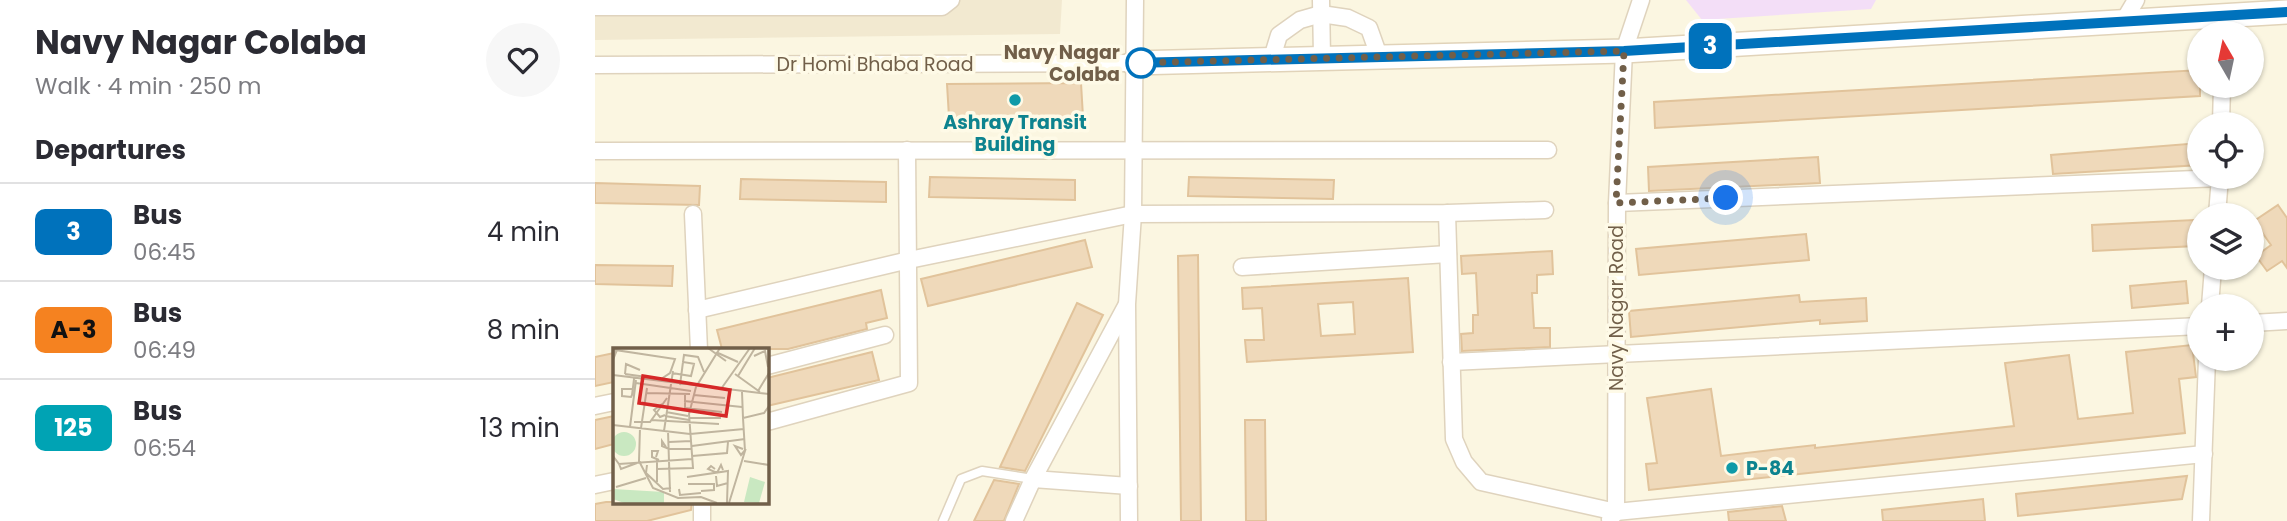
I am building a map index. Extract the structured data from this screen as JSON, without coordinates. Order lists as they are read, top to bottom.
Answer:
{
  "streets": {
    "street": ["Dr Homi Bhaba Road", "Navy Nagar Road"]
  },
  "crossings": [
    ["Dr Homi Bhaba Road", "Navy Nagar Road"]
  ],
  "places": ["Navy Nagar Colaba", "Ashray Transit Building", "P-84"],
  "lines": ["bus line 3"],
  "north": "top",
  "page": {
    "heading": [
      ["Navy Nagar Colaba", "Walk · 4 min · 250 m"],
      "Departures"
    ],
    "on_map": "3",
    "map_buttons": "+",
    "list": [
      {
        "mark": "3",
        "name": "Bus",
        "note": "06:45",
        "value": "4 min"
      },
      {
        "mark": "A-3",
        "name": "Bus",
        "note": "06:49",
        "value": "8 min"
      },
      {
        "mark": "125",
        "name": "Bus",
        "note": "06:54",
        "value": "13 min"
      }
    ]
  }
}
